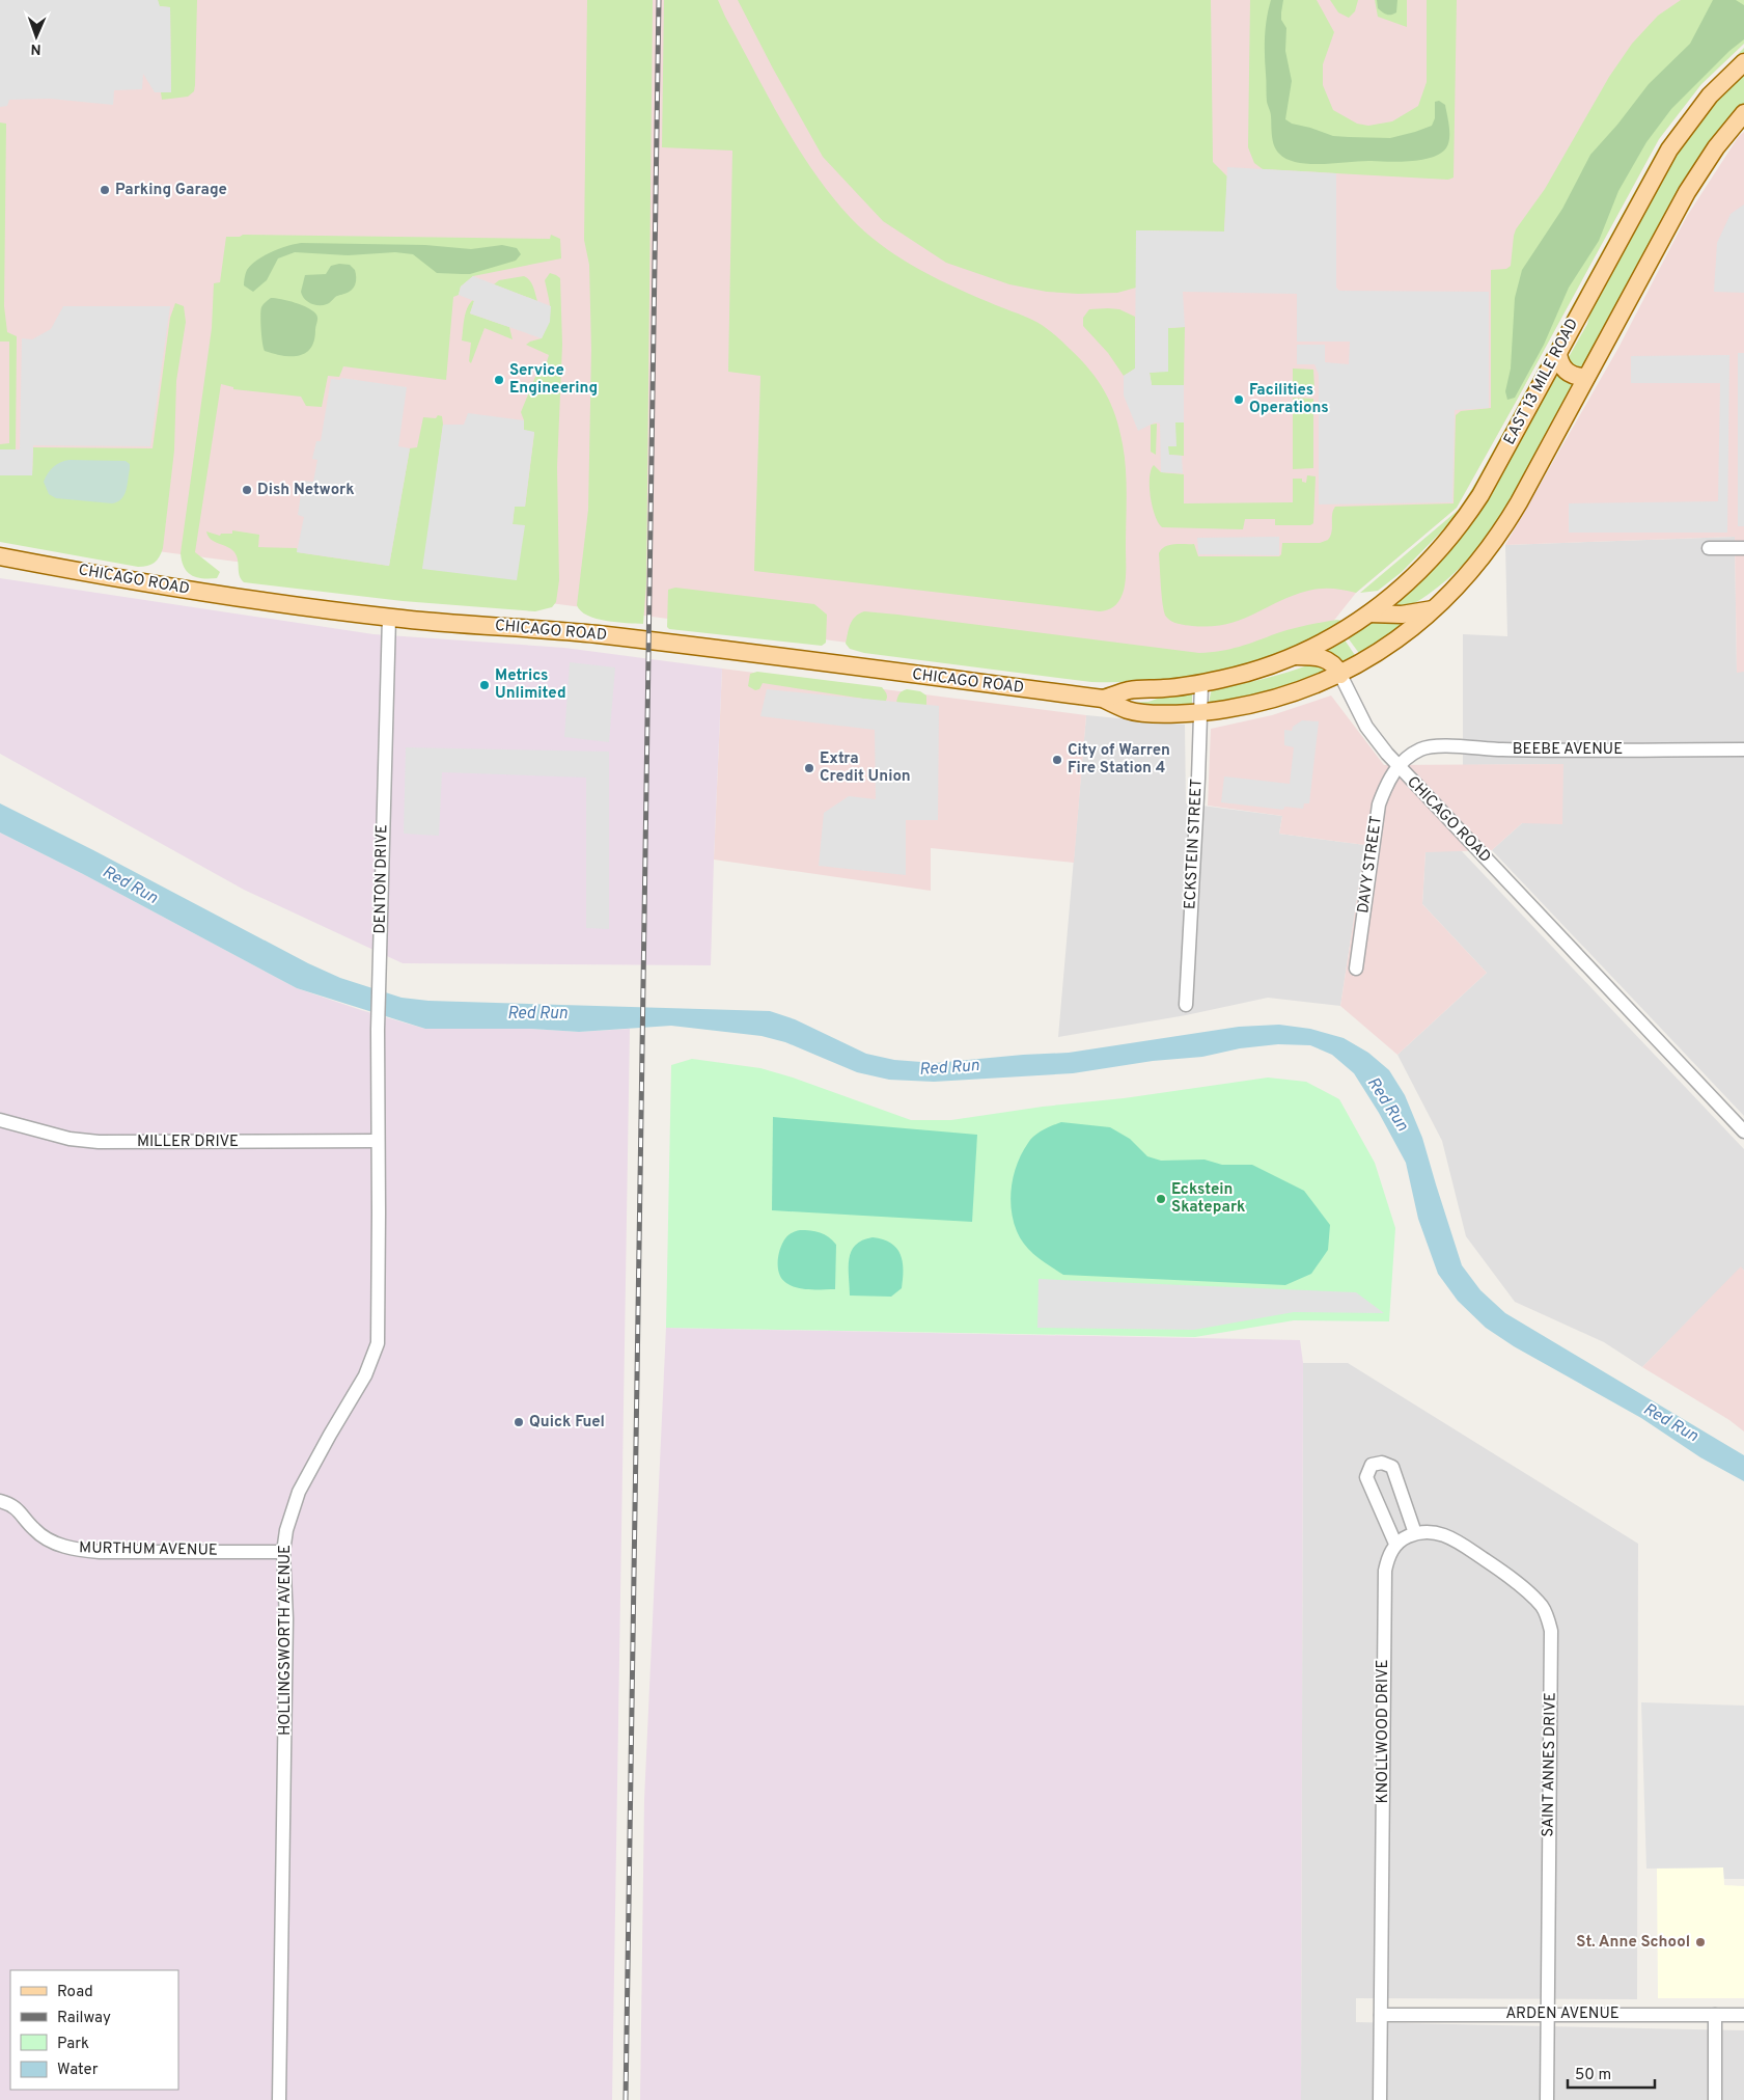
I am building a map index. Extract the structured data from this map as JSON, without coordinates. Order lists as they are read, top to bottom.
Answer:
{
  "streets": {
    "main road": ["EAST 13 MILE ROAD", "CHICAGO ROAD"],
    "street": [
      "BEEBE AVENUE",
      "ECKSTEIN STREET",
      "DAVY STREET",
      "DENTON DRIVE",
      "MILLER DRIVE",
      "MURTHUM AVENUE",
      "HOLLINGSWORTH AVENUE",
      "KNOLLWOOD DRIVE",
      "SAINT ANNES DRIVE",
      "ARDEN AVENUE"
    ]
  },
  "crossings": [
    ["EAST 13 MILE ROAD", "CHICAGO ROAD"],
    ["CHICAGO ROAD", "BEEBE AVENUE"],
    ["CHICAGO ROAD", "ECKSTEIN STREET"],
    ["CHICAGO ROAD", "DAVY STREET"],
    ["CHICAGO ROAD", "DENTON DRIVE"],
    ["BEEBE AVENUE", "DAVY STREET"],
    ["DENTON DRIVE", "MILLER DRIVE"],
    ["DENTON DRIVE", "HOLLINGSWORTH AVENUE"],
    ["MILLER DRIVE", "HOLLINGSWORTH AVENUE"],
    ["MURTHUM AVENUE", "HOLLINGSWORTH AVENUE"],
    ["KNOLLWOOD DRIVE", "ARDEN AVENUE"],
    ["SAINT ANNES DRIVE", "ARDEN AVENUE"]
  ],
  "water": ["Red Run"],
  "places": [
    "Parking Garage",
    "Service Engineering",
    "Facilities Operations",
    "Dish Network",
    "Metrics Unlimited",
    "City of Warren Fire Station 4",
    "Extra Credit Union",
    "Eckstein Skatepark",
    "Quick Fuel",
    "St. Anne School"
  ],
  "legend": [
    "Road",
    "Railway",
    "Park",
    "Water"
  ],
  "scale_bar": "50 m",
  "north": "bottom"
}
